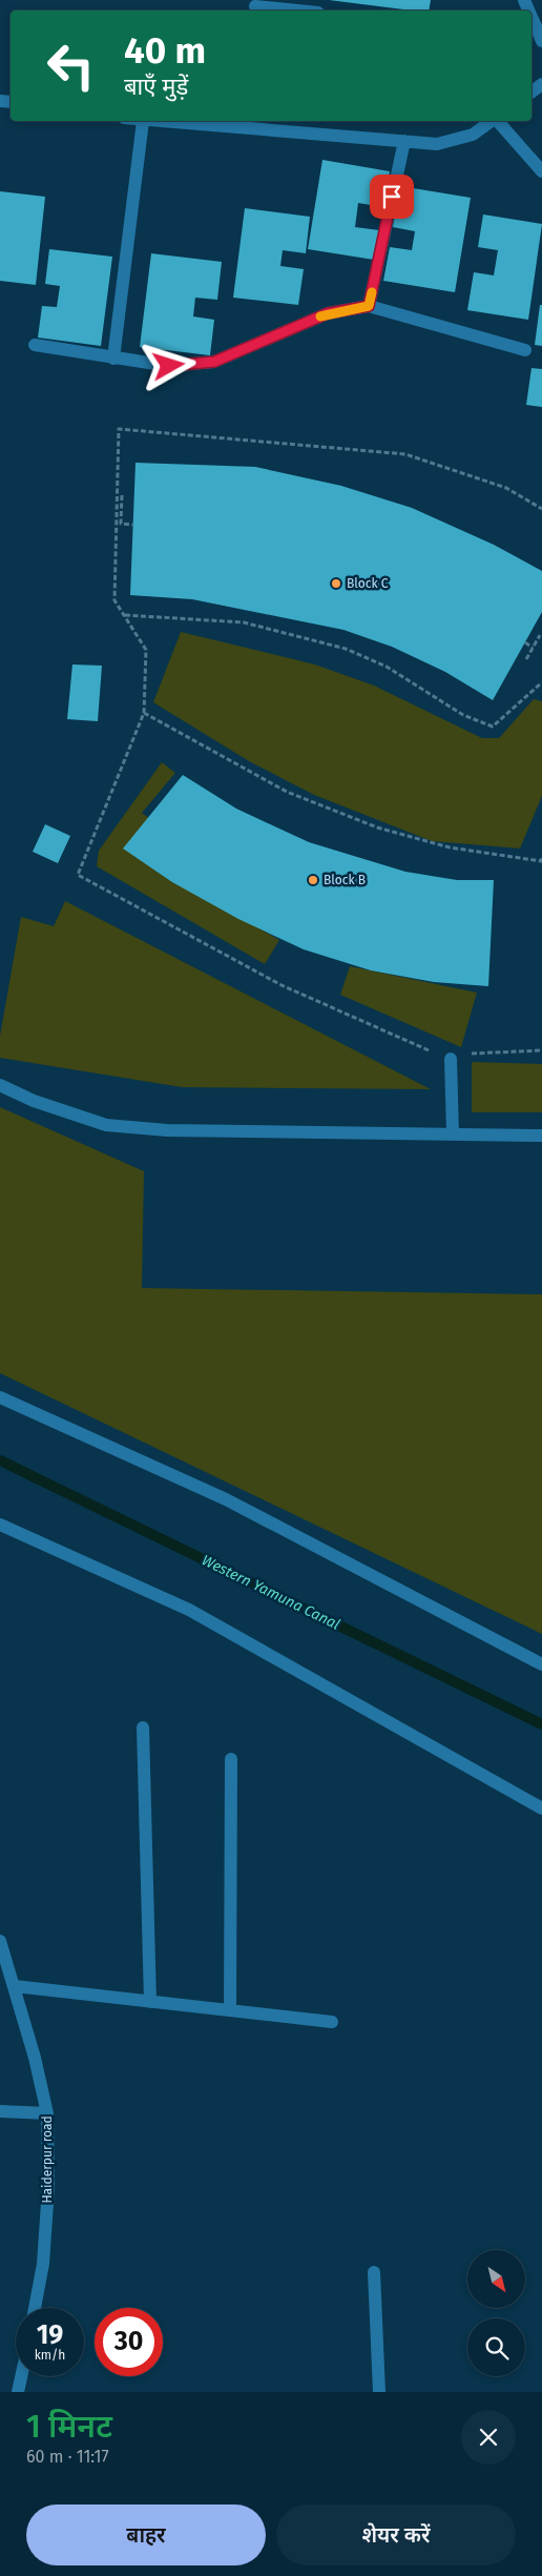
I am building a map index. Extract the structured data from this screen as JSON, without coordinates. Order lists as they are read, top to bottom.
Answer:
{
  "streets": {
    "street": ["Haiderpur road"]
  },
  "water": ["Western Yamuna Canal"],
  "places": ["Block C", "Block B"],
  "north": "bottom right",
  "page": {
    "turn": ["40 m", "बाएँ मुड़ें"],
    "speed": "19 km/h",
    "limit": "30",
    "heading": ["1 मिनट", "60 m · 11:17"],
    "buttons": ["बाहर", "शेयर करें"]
  }
}
